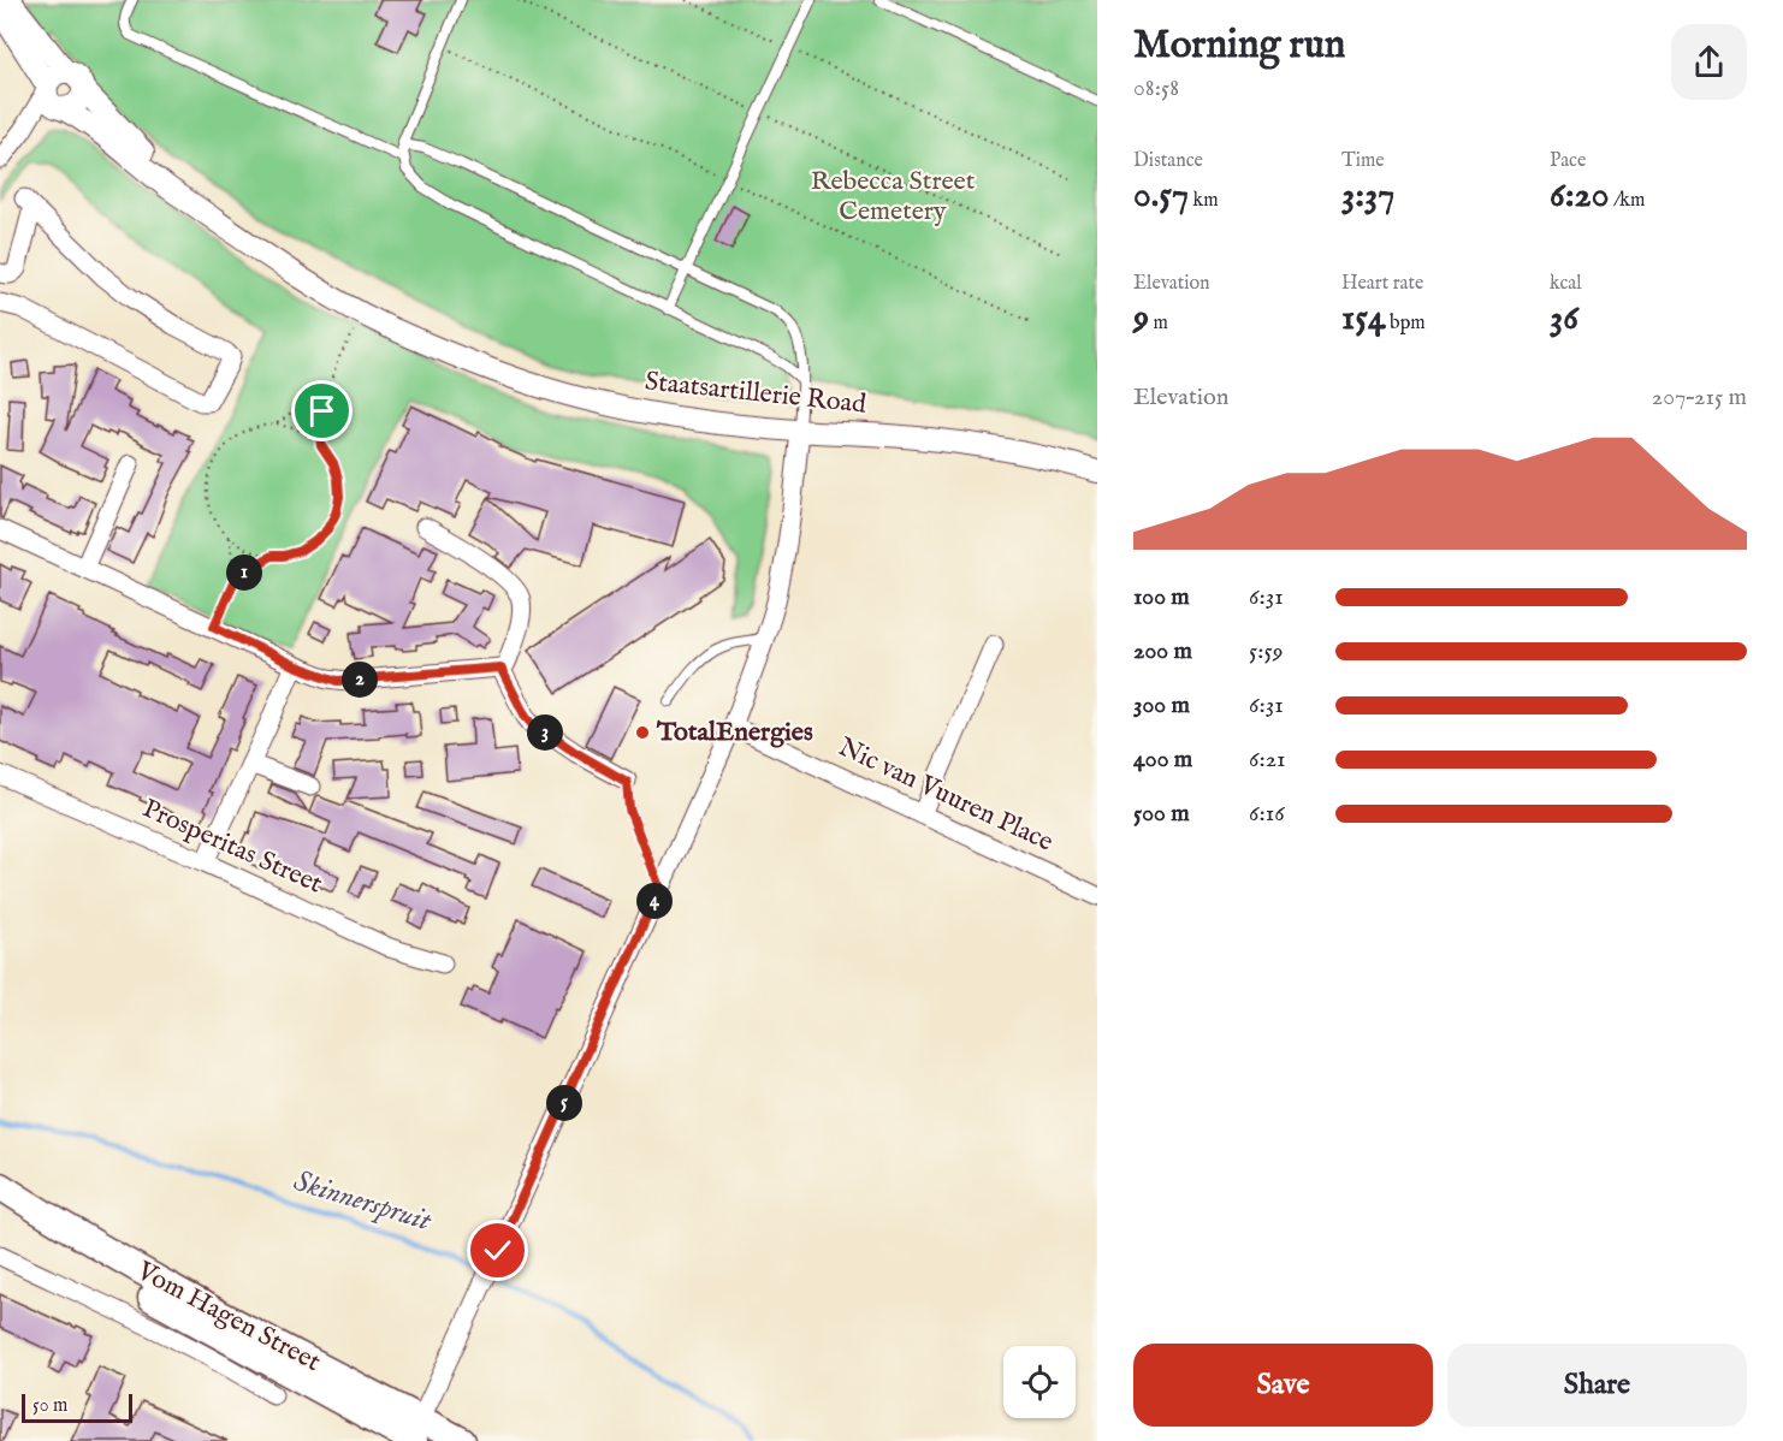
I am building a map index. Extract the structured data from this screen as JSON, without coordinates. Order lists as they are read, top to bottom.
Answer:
{
  "streets": {
    "main road": ["Vom Hagen Street"],
    "street": ["Staatsartillerie Road", "Nic van Vuuren Place", "Prosperitas Street"]
  },
  "water": ["Skinnerspruit"],
  "parks": ["Rebecca Street Cemetery"],
  "places": ["TotalEnergies"],
  "scale_bar": "50 m",
  "page": {
    "heading": ["Morning run", "08:58"],
    "stats": [
      ["Distance", "0.57 km"],
      ["Time", "3:37"],
      ["Pace", "6:20 /km"],
      ["Elevation", "9 m"],
      ["Heart rate", "154 bpm"],
      ["kcal", "36"]
    ],
    "chart": ["Elevation", "207–215 m"],
    "pins": [
      "1",
      "2",
      "3",
      "4",
      "5"
    ],
    "list": [
      {
        "name": "100 m",
        "note": "6:31"
      },
      {
        "name": "200 m",
        "note": "5:59"
      },
      {
        "name": "300 m",
        "note": "6:31"
      },
      {
        "name": "400 m",
        "note": "6:21"
      },
      {
        "name": "500 m",
        "note": "6:16"
      }
    ],
    "buttons": ["Save", "Share"],
    "scale": "50 m"
  }
}
